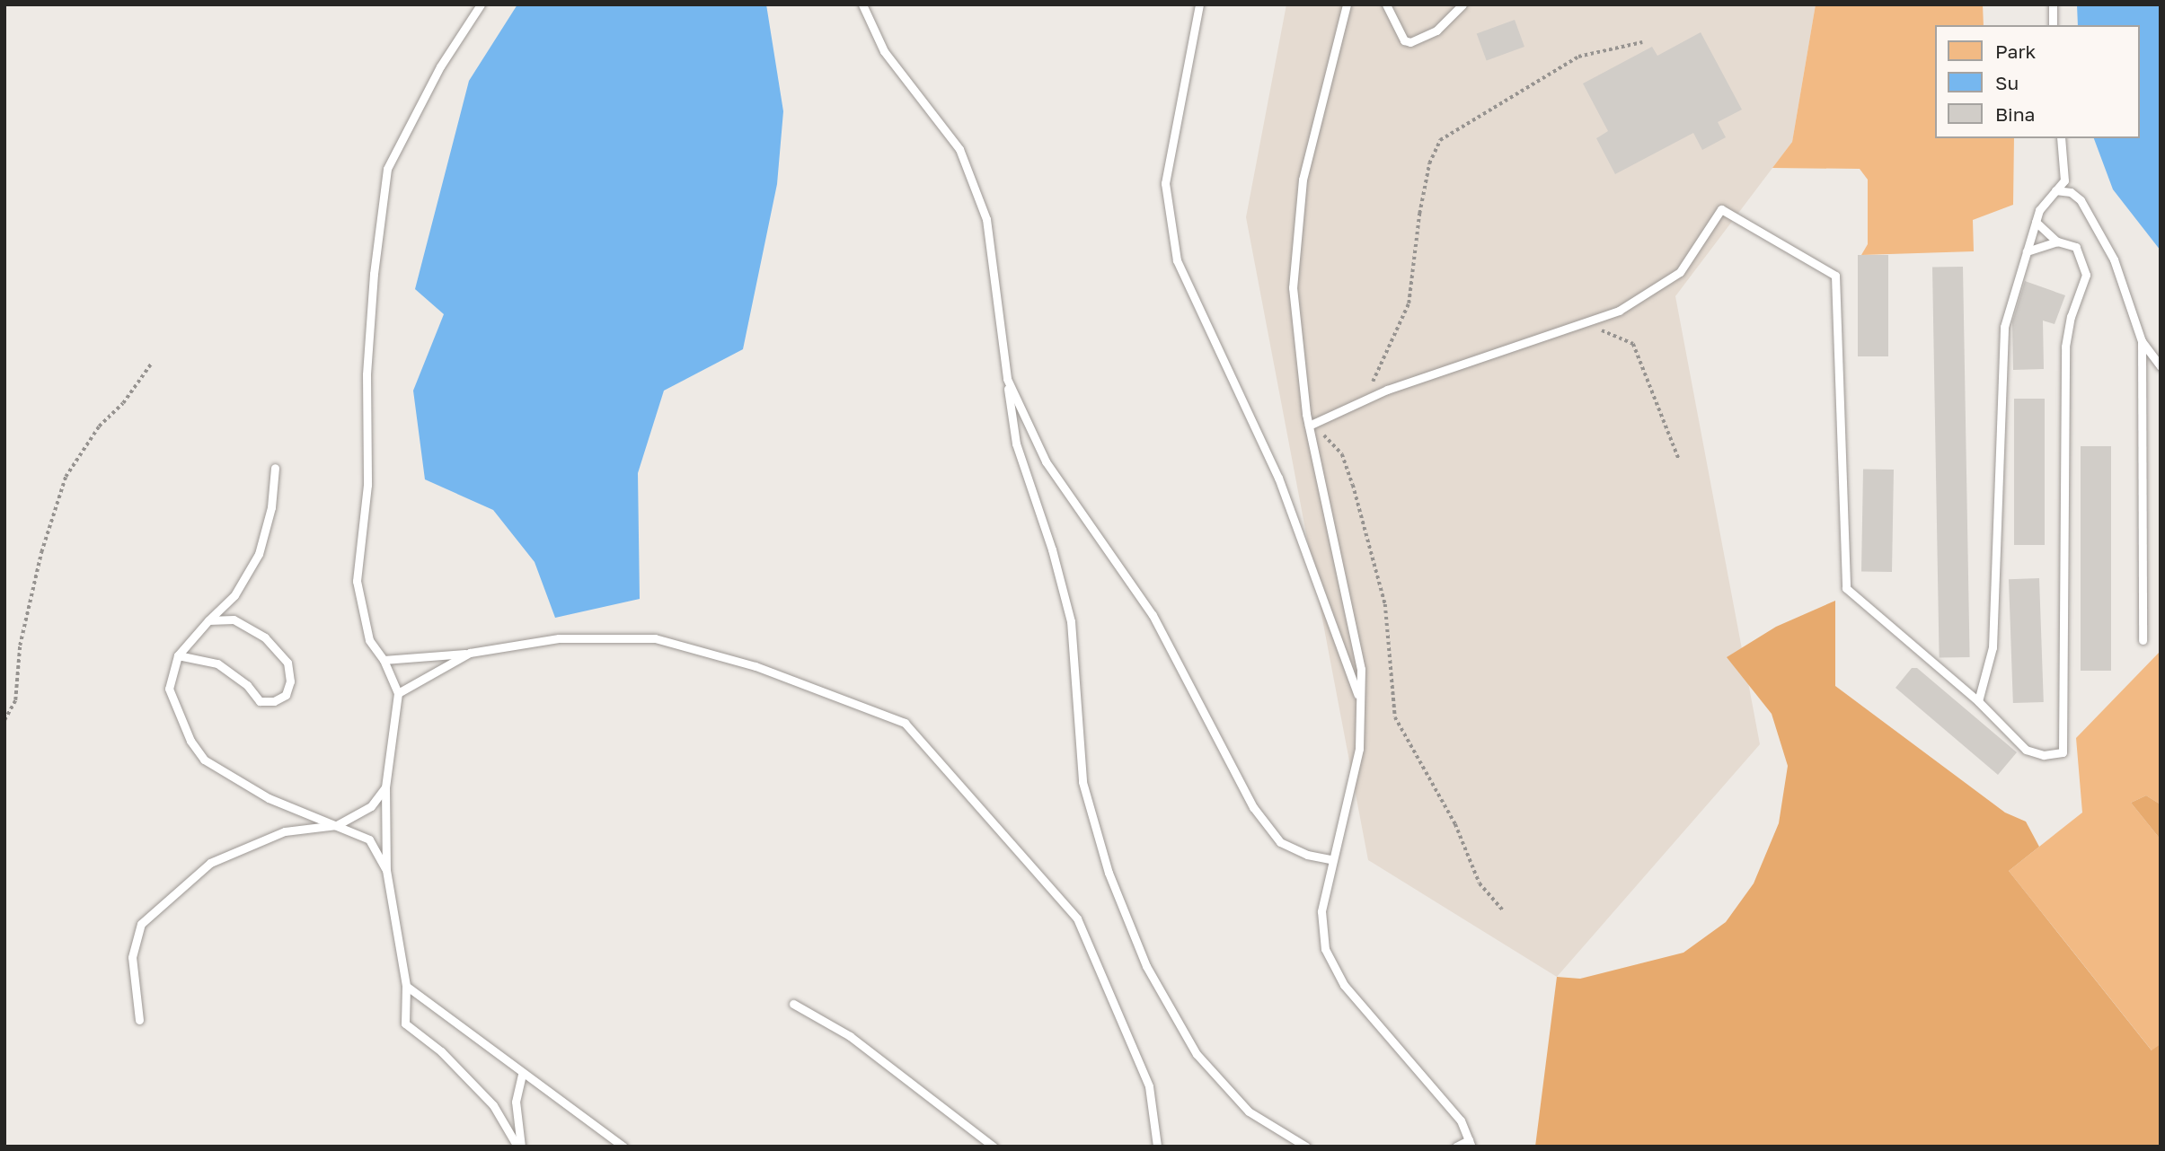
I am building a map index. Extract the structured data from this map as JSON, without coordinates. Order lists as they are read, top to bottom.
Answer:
{
  "legend": ["Park", "Su", "Bina"]
}
